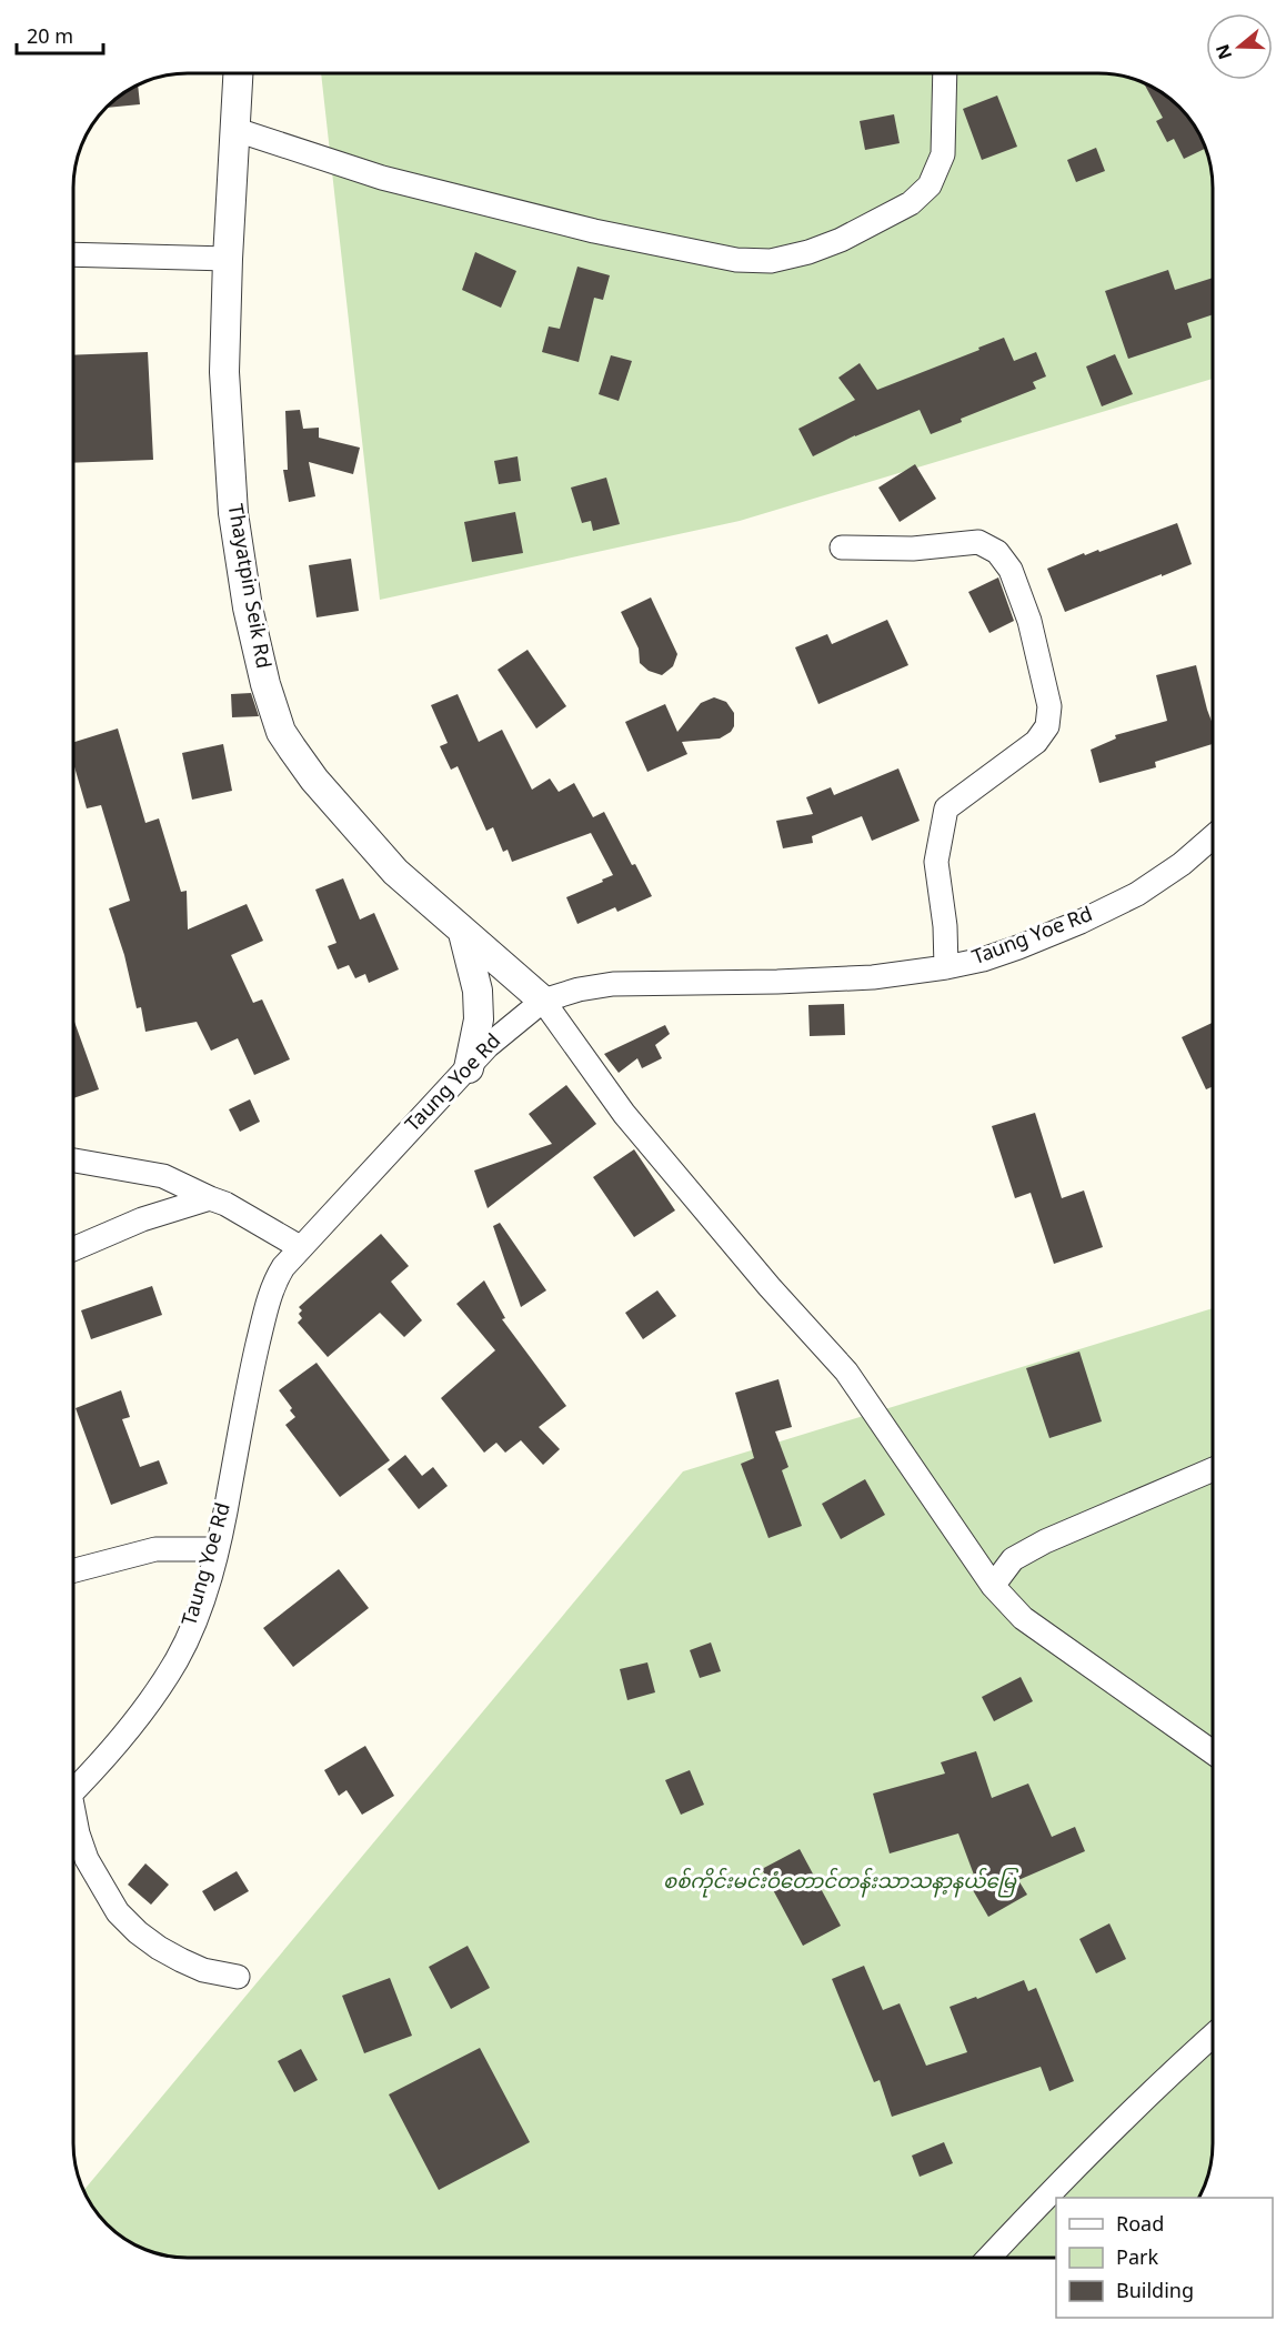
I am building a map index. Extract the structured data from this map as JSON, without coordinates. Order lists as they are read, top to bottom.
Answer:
{
  "streets": {
    "street": ["Thayatpin Seik Rd", "Taung Yoe Rd"]
  },
  "crossings": [
    ["Thayatpin Seik Rd", "Taung Yoe Rd"]
  ],
  "parks": ["စစ်ကိုင်းမင်းဝံတောင်တန်းသာသနာ့နယ်မြေ"],
  "legend": ["Road", "Park", "Building"],
  "scale_bar": "20 m",
  "north": "left"
}
